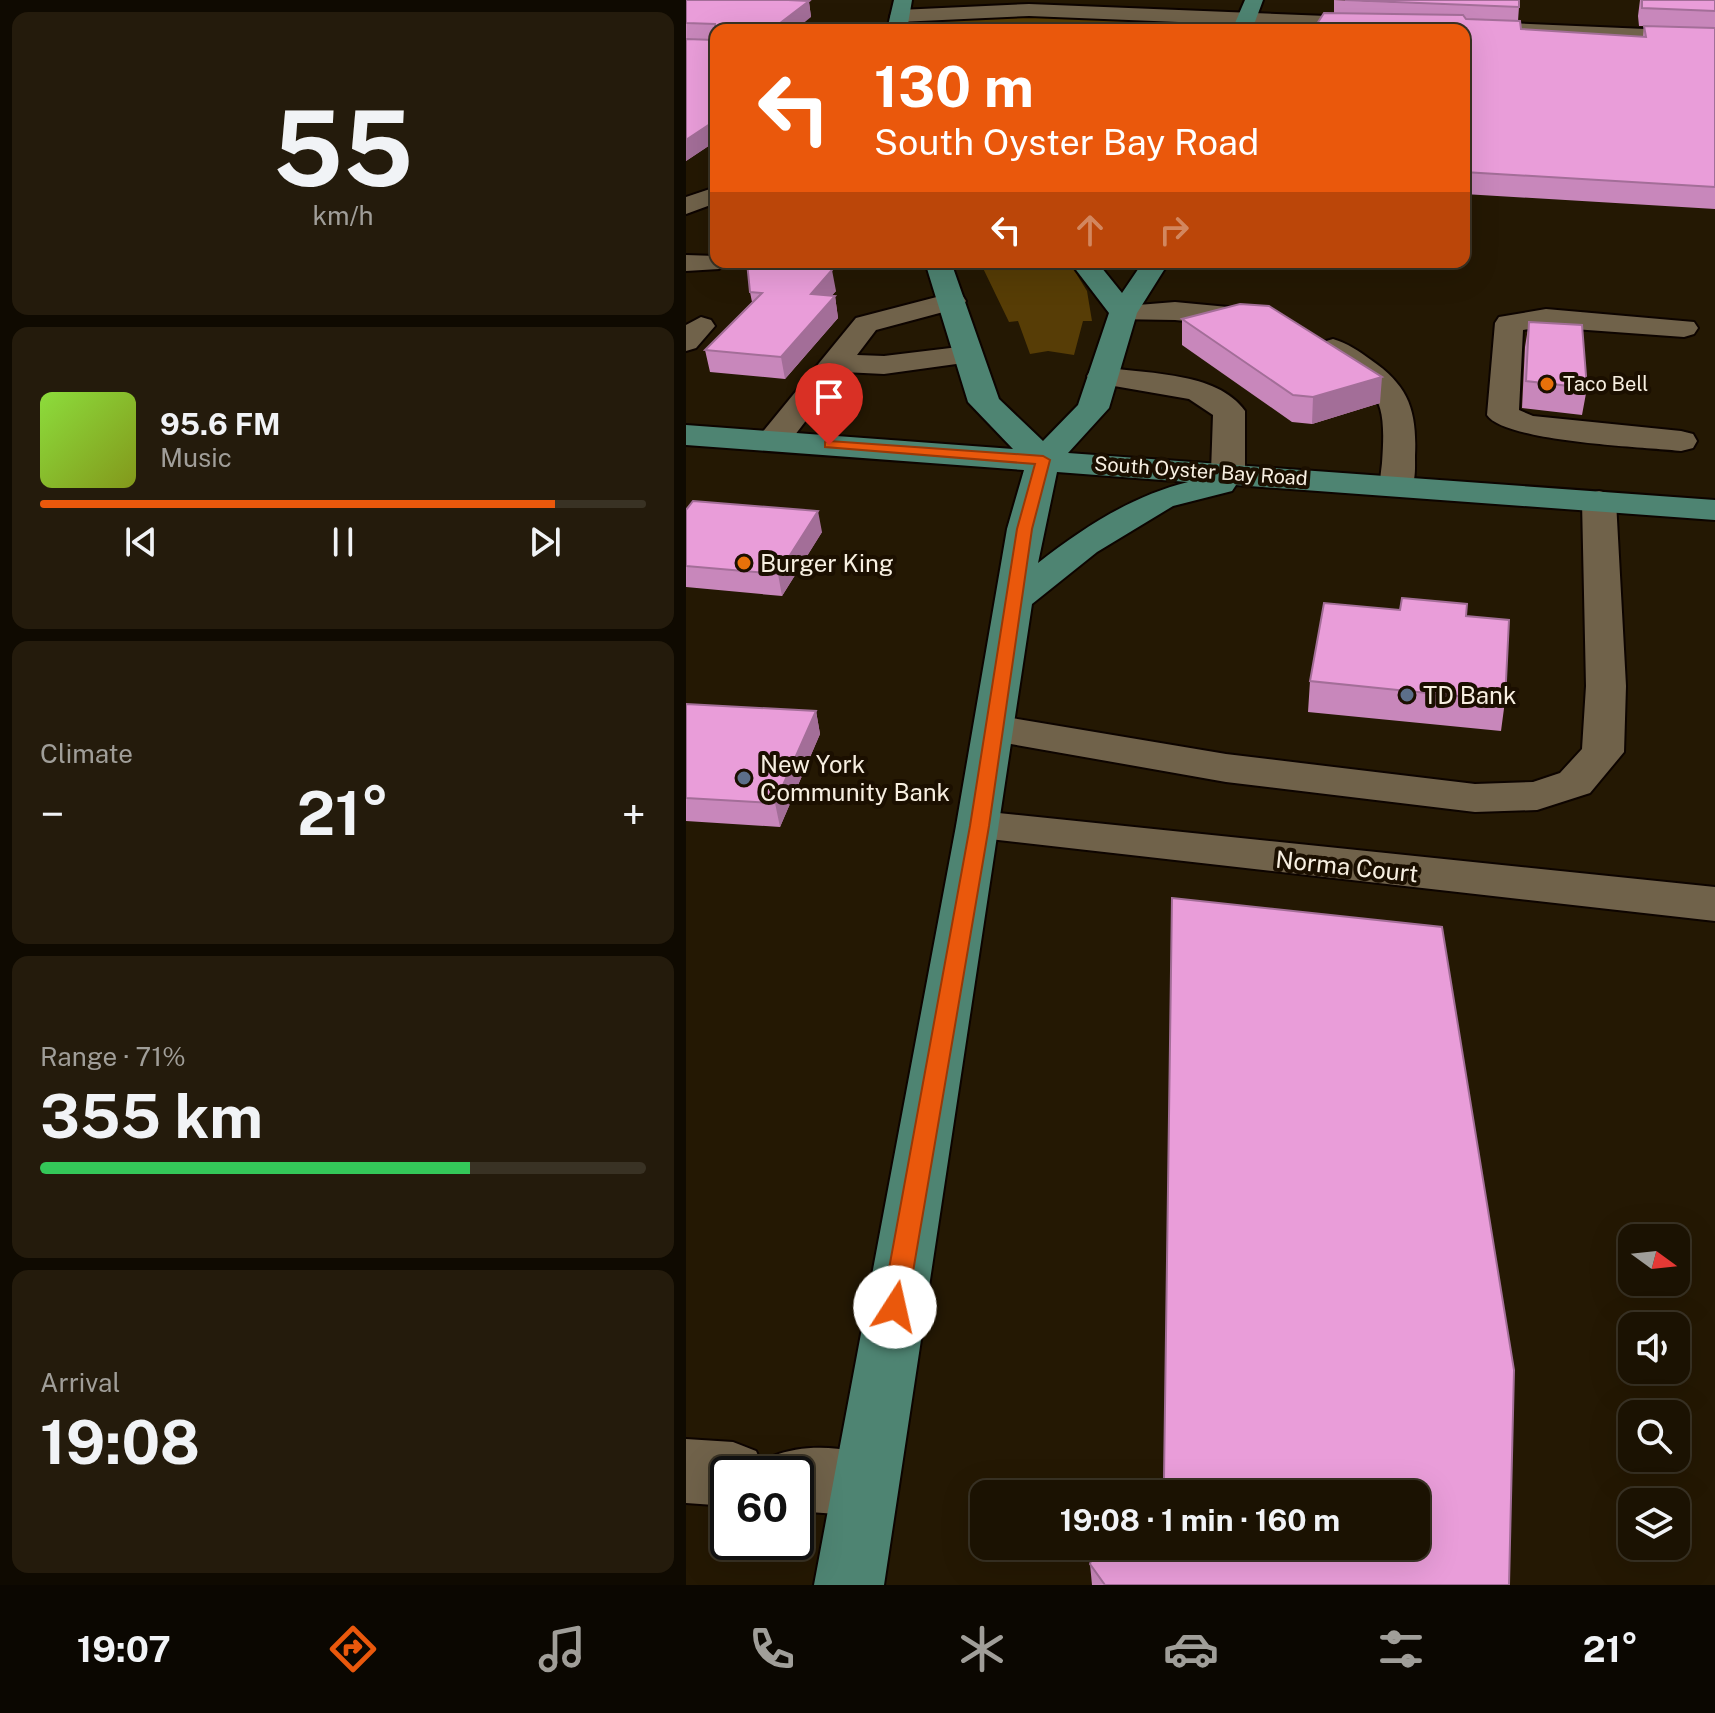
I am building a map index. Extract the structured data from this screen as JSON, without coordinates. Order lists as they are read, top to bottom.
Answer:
{
  "streets": {
    "main road": ["South Oyster Bay Road"],
    "street": ["Norma Court"]
  },
  "places": [
    "Taco Bell",
    "Burger King",
    "TD Bank",
    "New York Community Bank"
  ],
  "north": "right",
  "page": {
    "tile": [
      ["55", "km/h"],
      "Climate",
      ["Range · 71%", "355 km"],
      ["Arrival", "19:08"]
    ],
    "turn": ["130 m", "South Oyster Bay Road"],
    "song": ["95.6 FM", "Music"],
    "heat": ["−", "21°", "+"],
    "limit": "60",
    "trip": "19:08 · 1 min · 160 m",
    "tabs": ["19:07", "21°"]
  }
}
